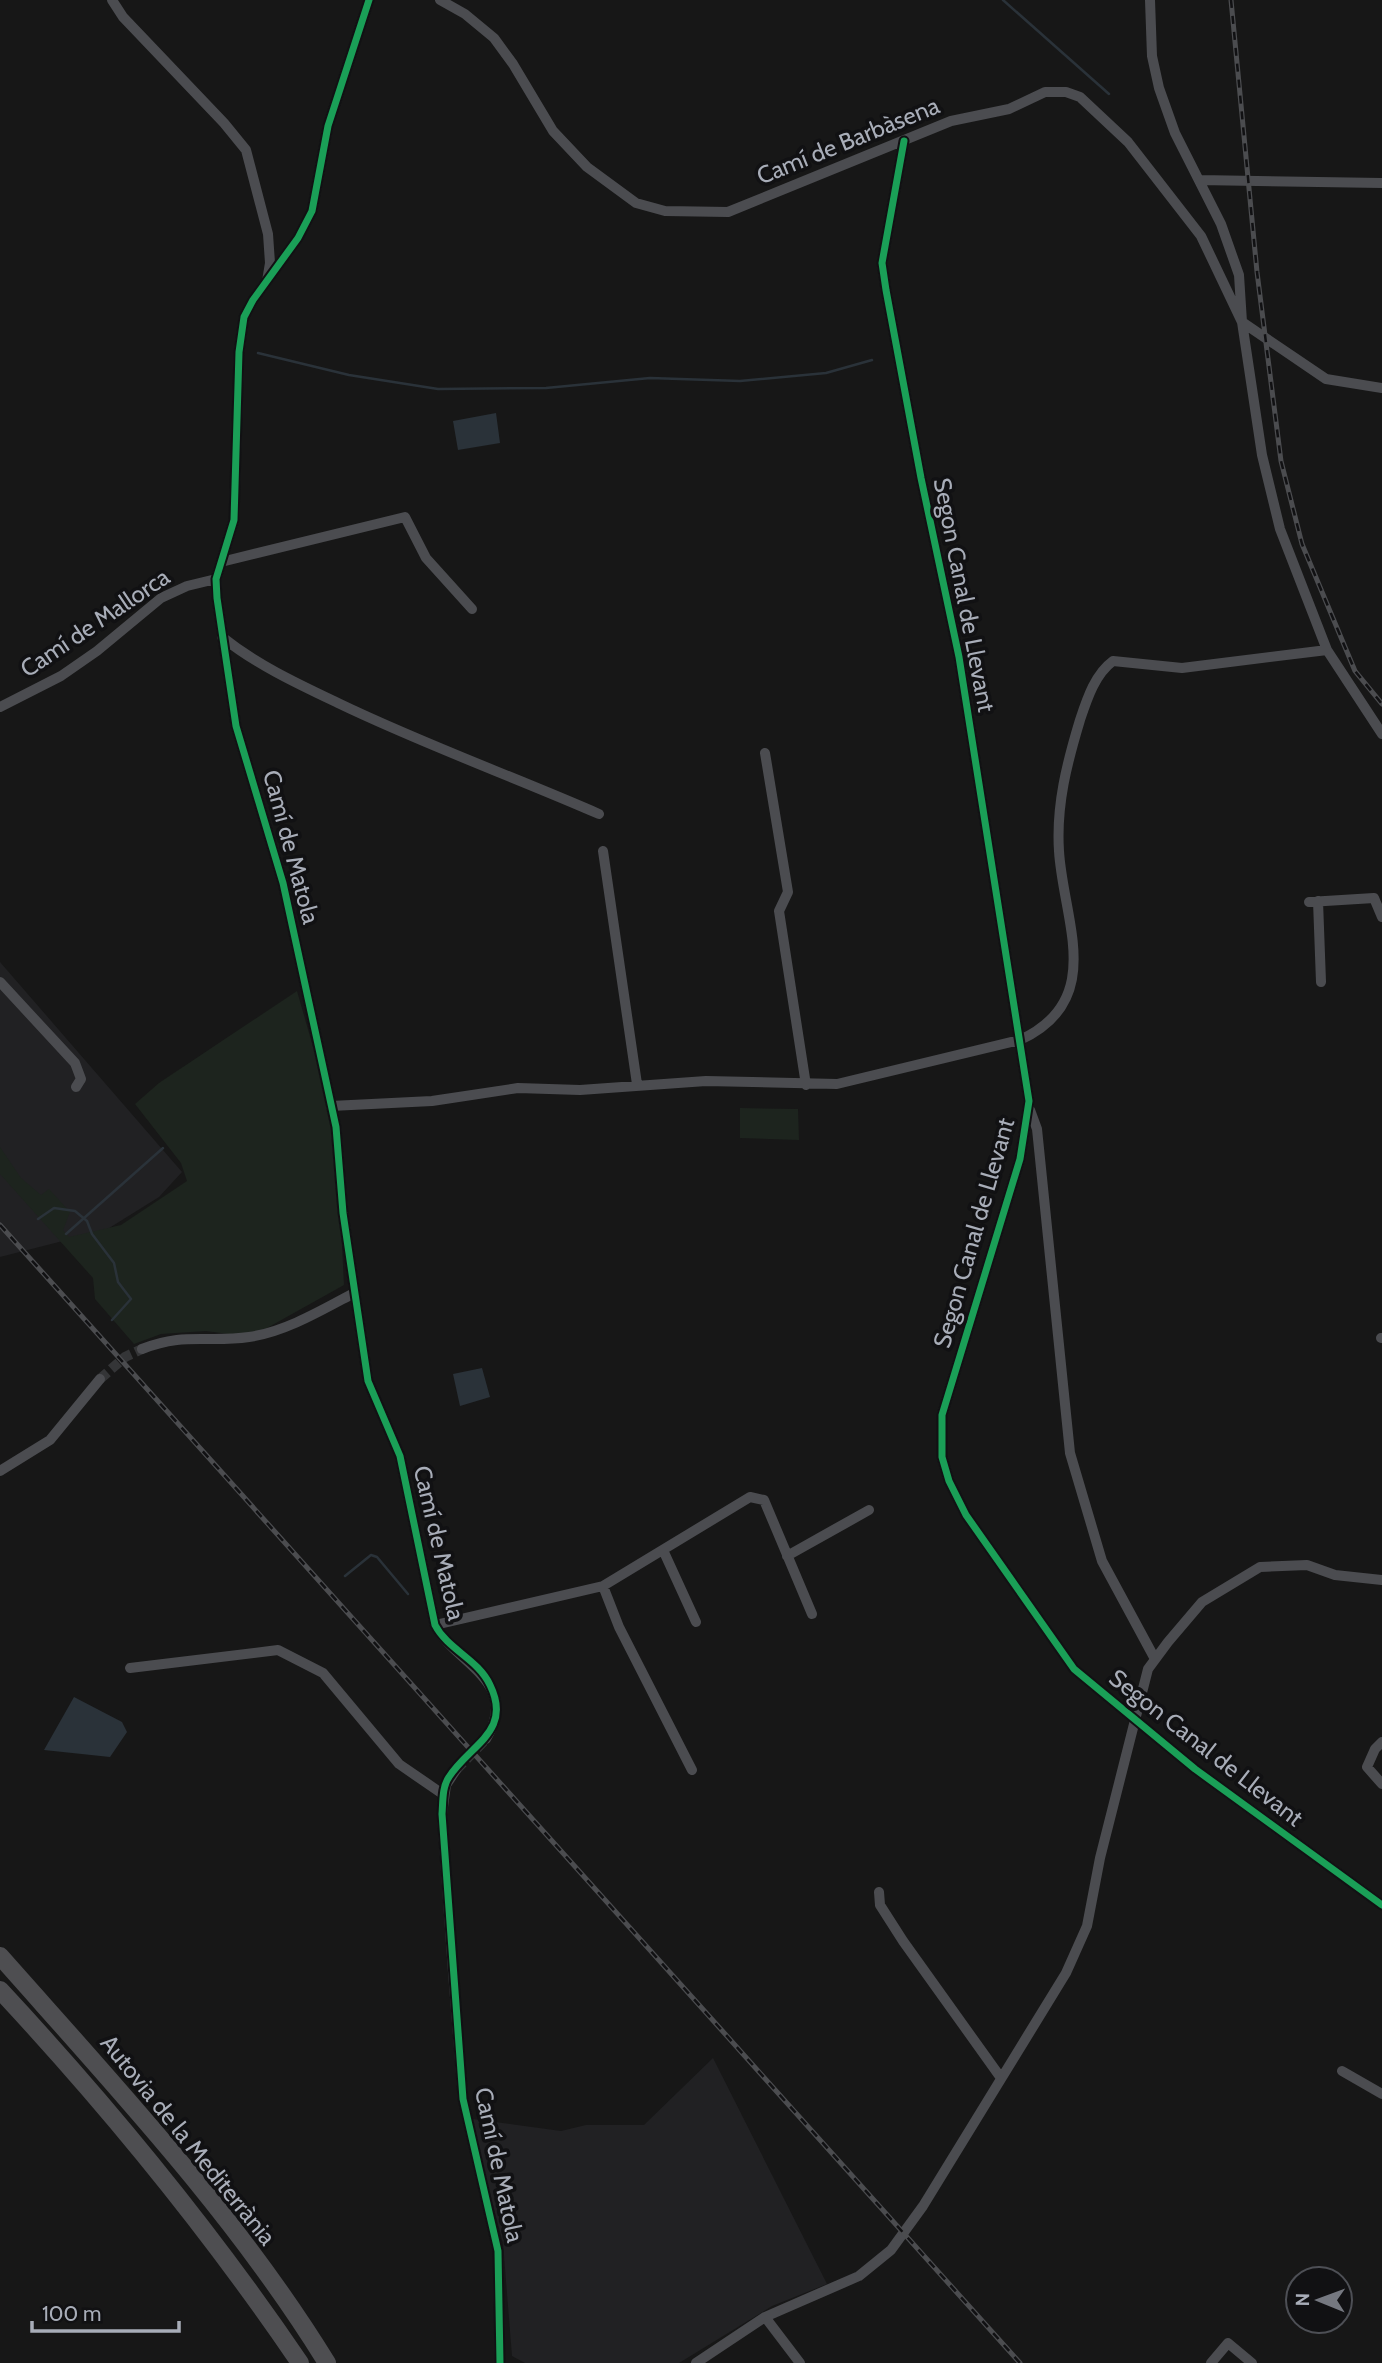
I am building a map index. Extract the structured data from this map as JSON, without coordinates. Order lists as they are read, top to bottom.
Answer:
{
  "streets": {
    "highway": ["Autovia de la Mediterrània"],
    "street": [
      "Camí de Barbàsena",
      "Segon Canal de Llevant",
      "Camí de Mallorca",
      "Camí de Matola"
    ]
  },
  "crossings": [
    ["Camí de Barbàsena", "Segon Canal de Llevant"],
    ["Camí de Mallorca", "Camí de Matola"]
  ],
  "scale_bar": "100 m",
  "north": "left"
}
